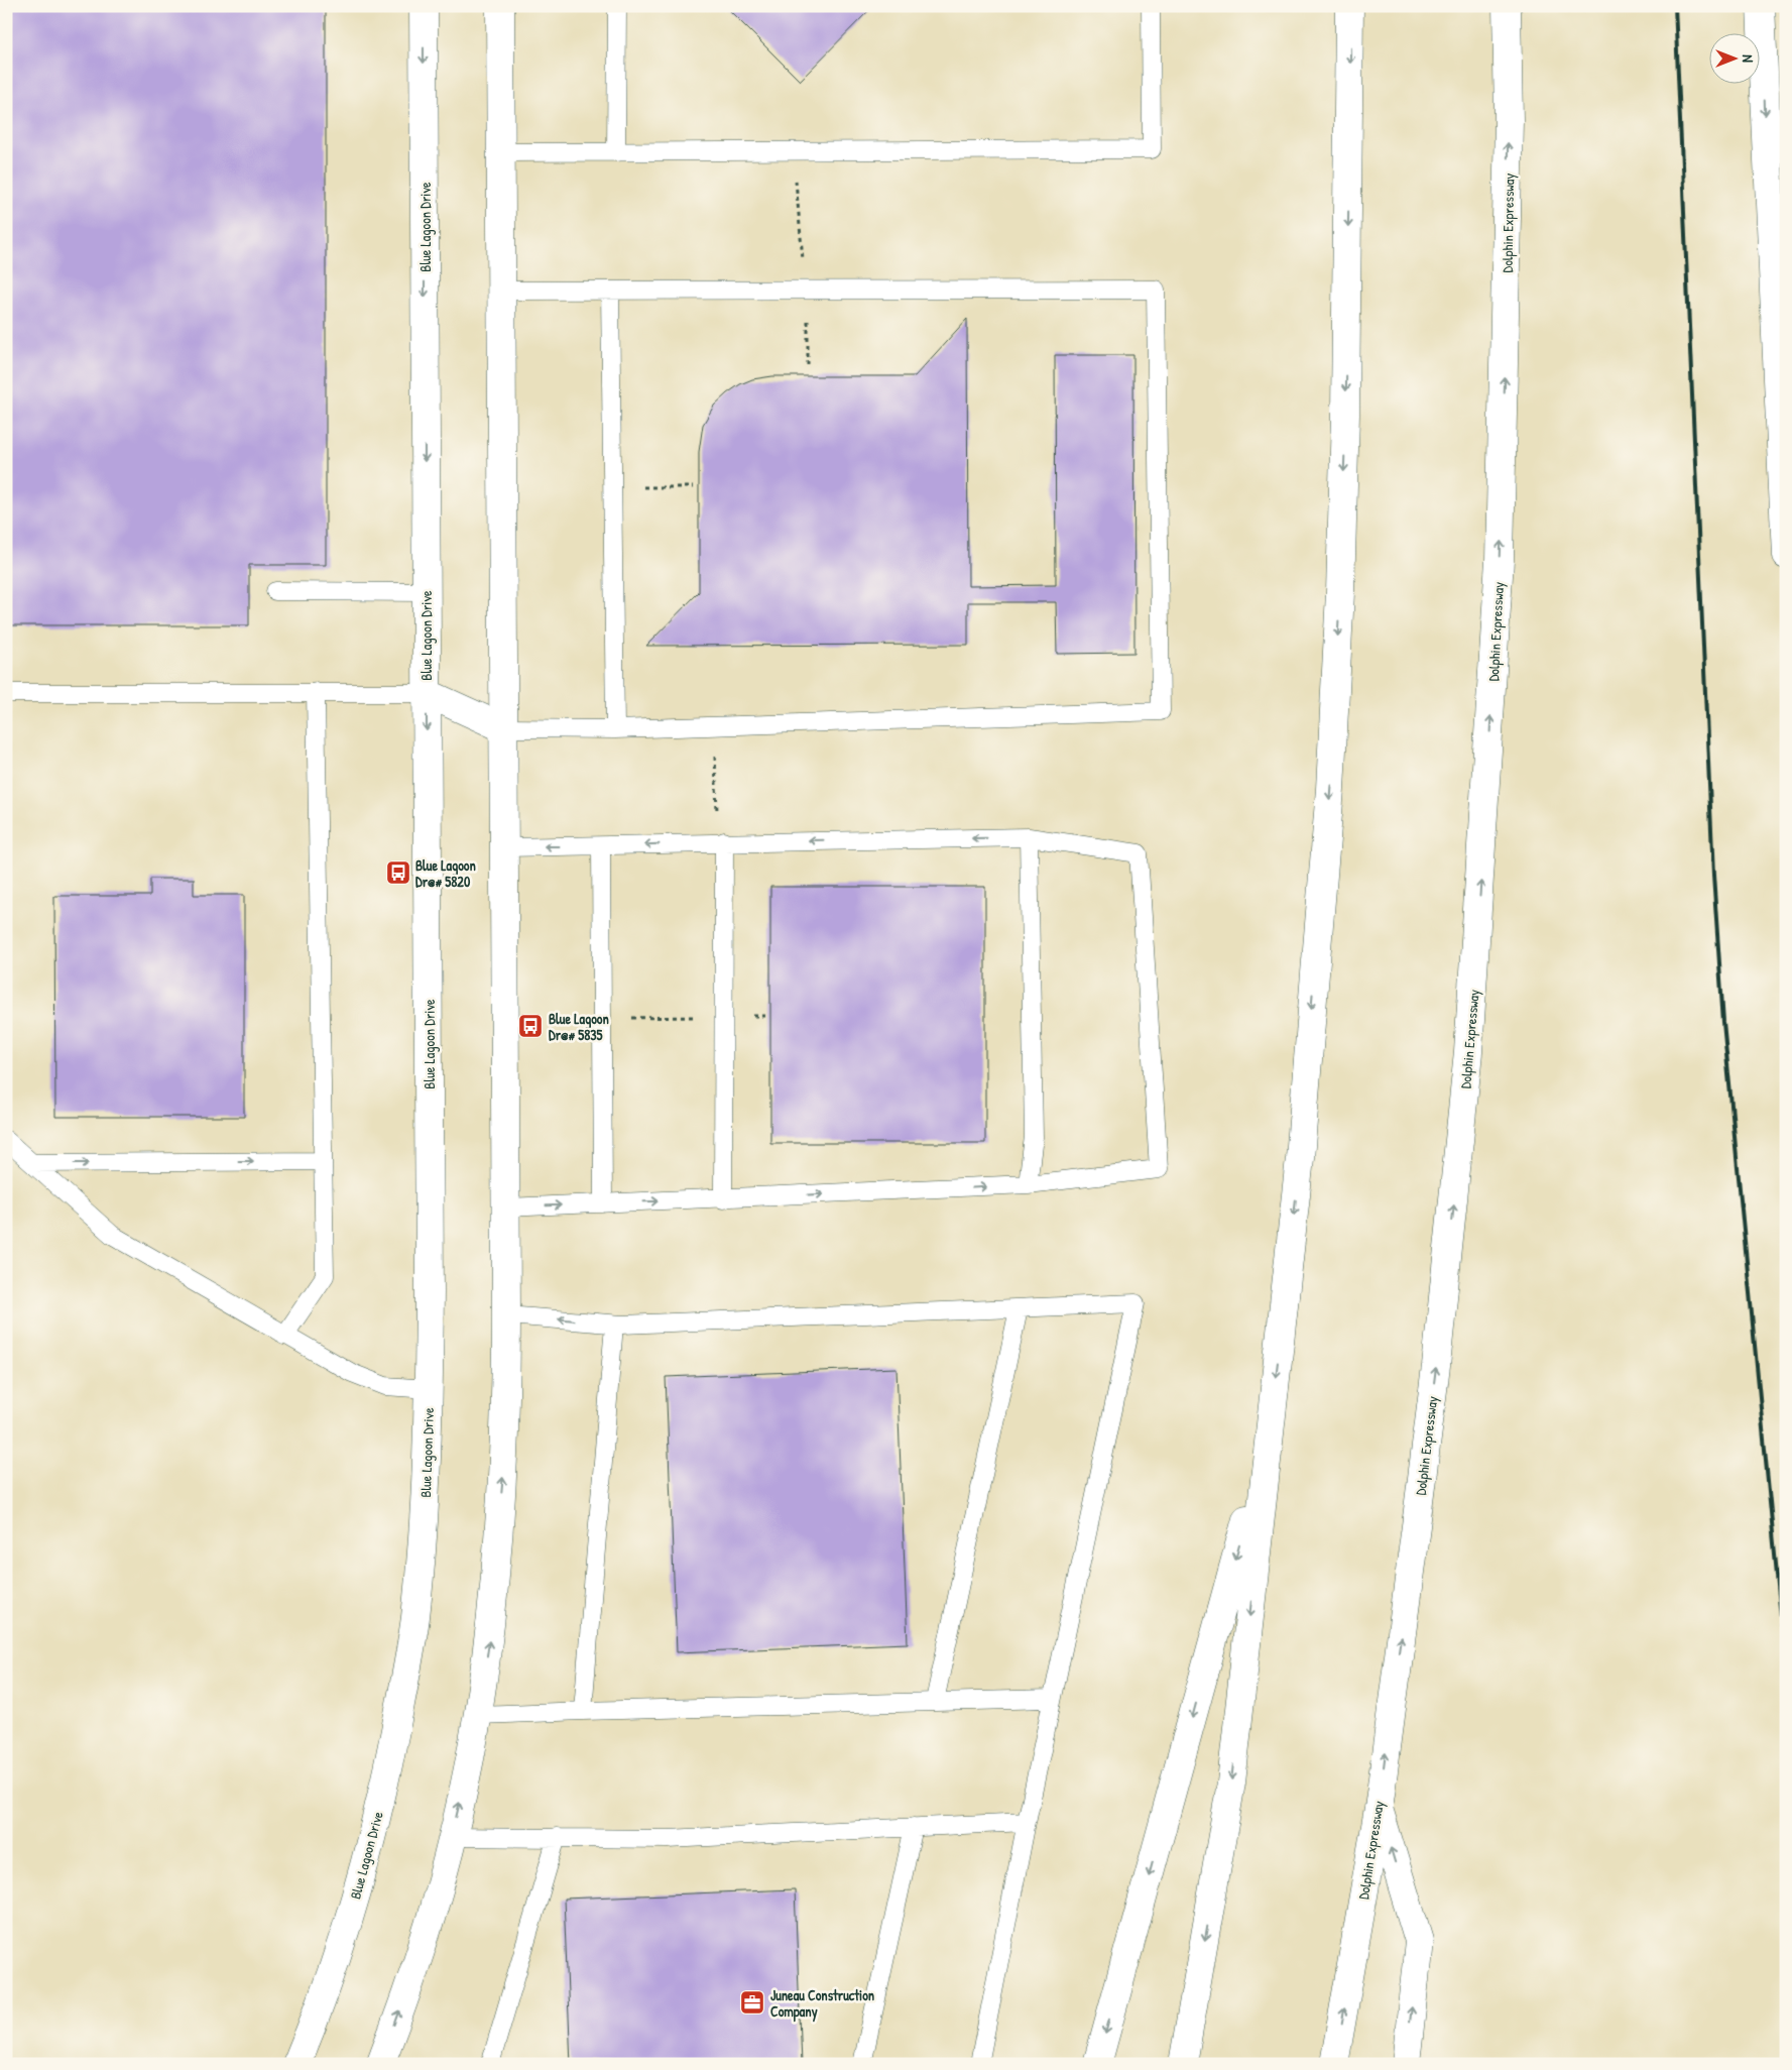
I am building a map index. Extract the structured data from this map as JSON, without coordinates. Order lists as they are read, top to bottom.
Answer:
{
  "streets": {
    "main road": ["Dolphin Expressway", "Blue Lagoon Drive"]
  },
  "places": {
    "bus stop": ["Blue Lagoon Dr@# 5820", "Blue Lagoon Dr@# 5835"],
    "office": ["Juneau Construction Company"]
  },
  "north": "right"
}
